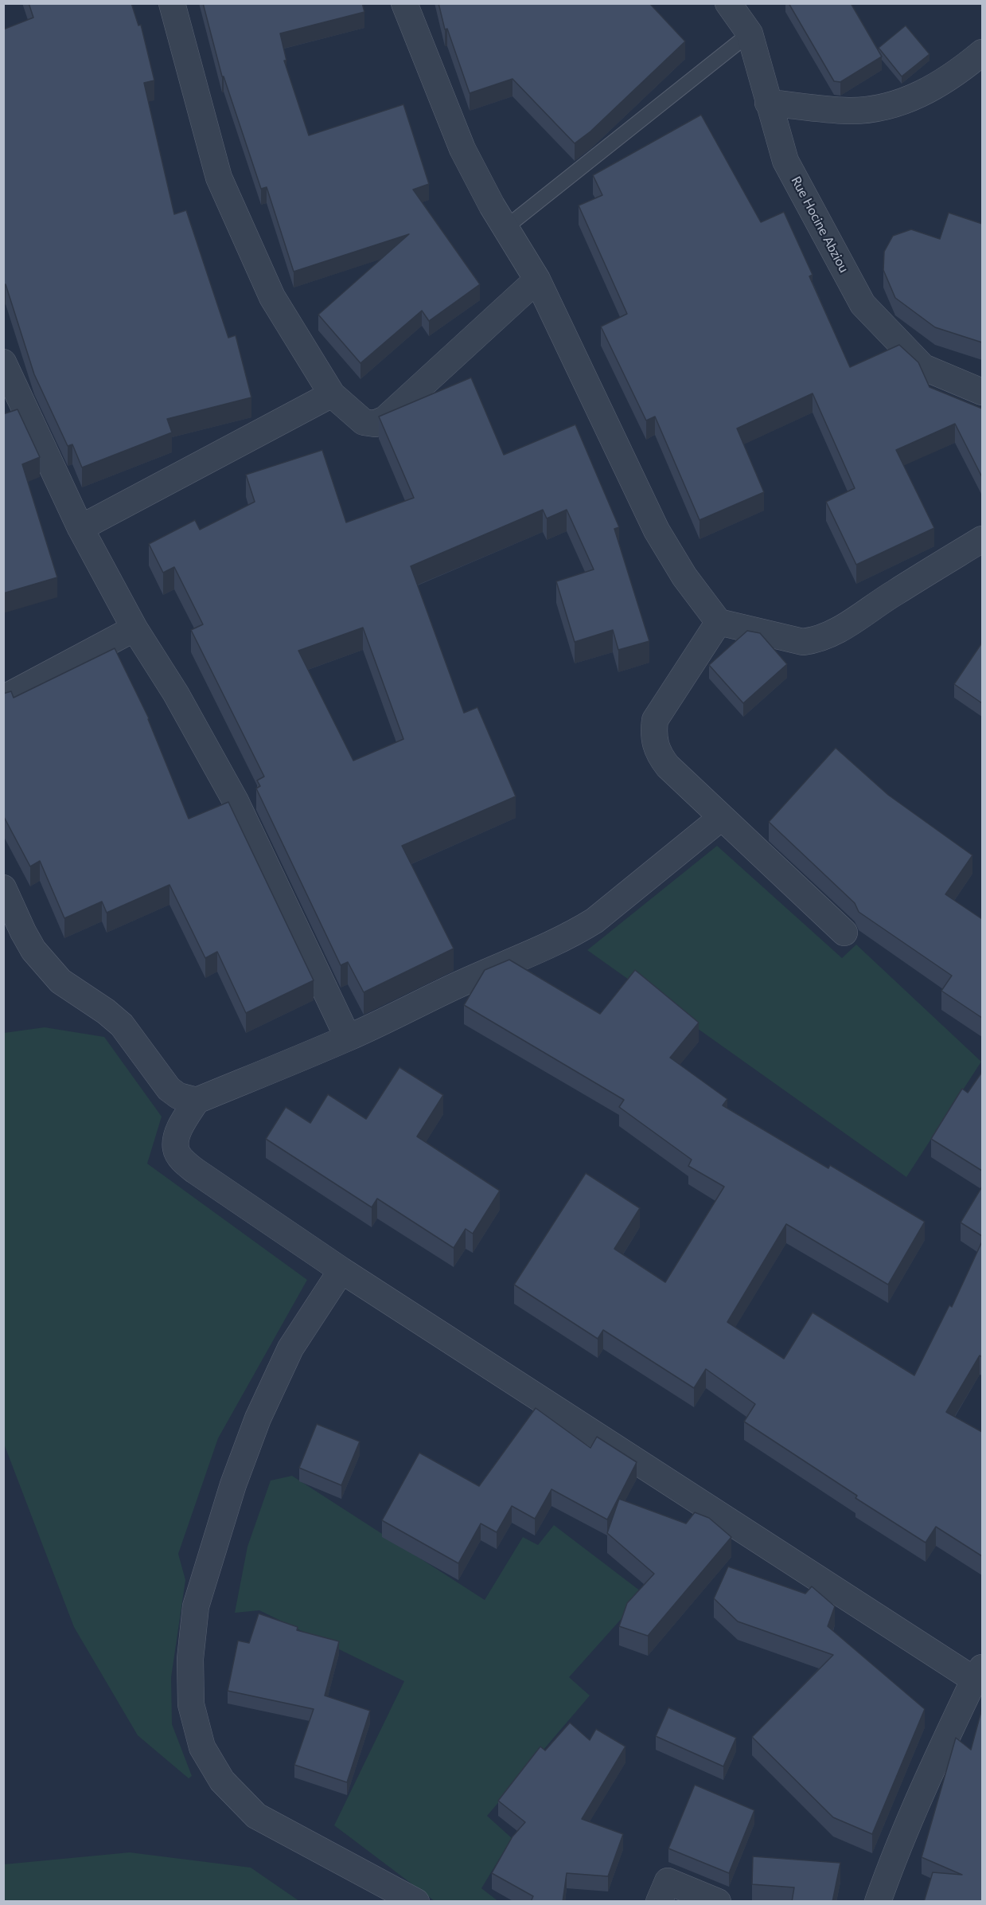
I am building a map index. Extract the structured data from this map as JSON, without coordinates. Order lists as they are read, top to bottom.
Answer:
{
  "streets": {
    "street": ["Rue Hocine Abziou"]
  }
}
